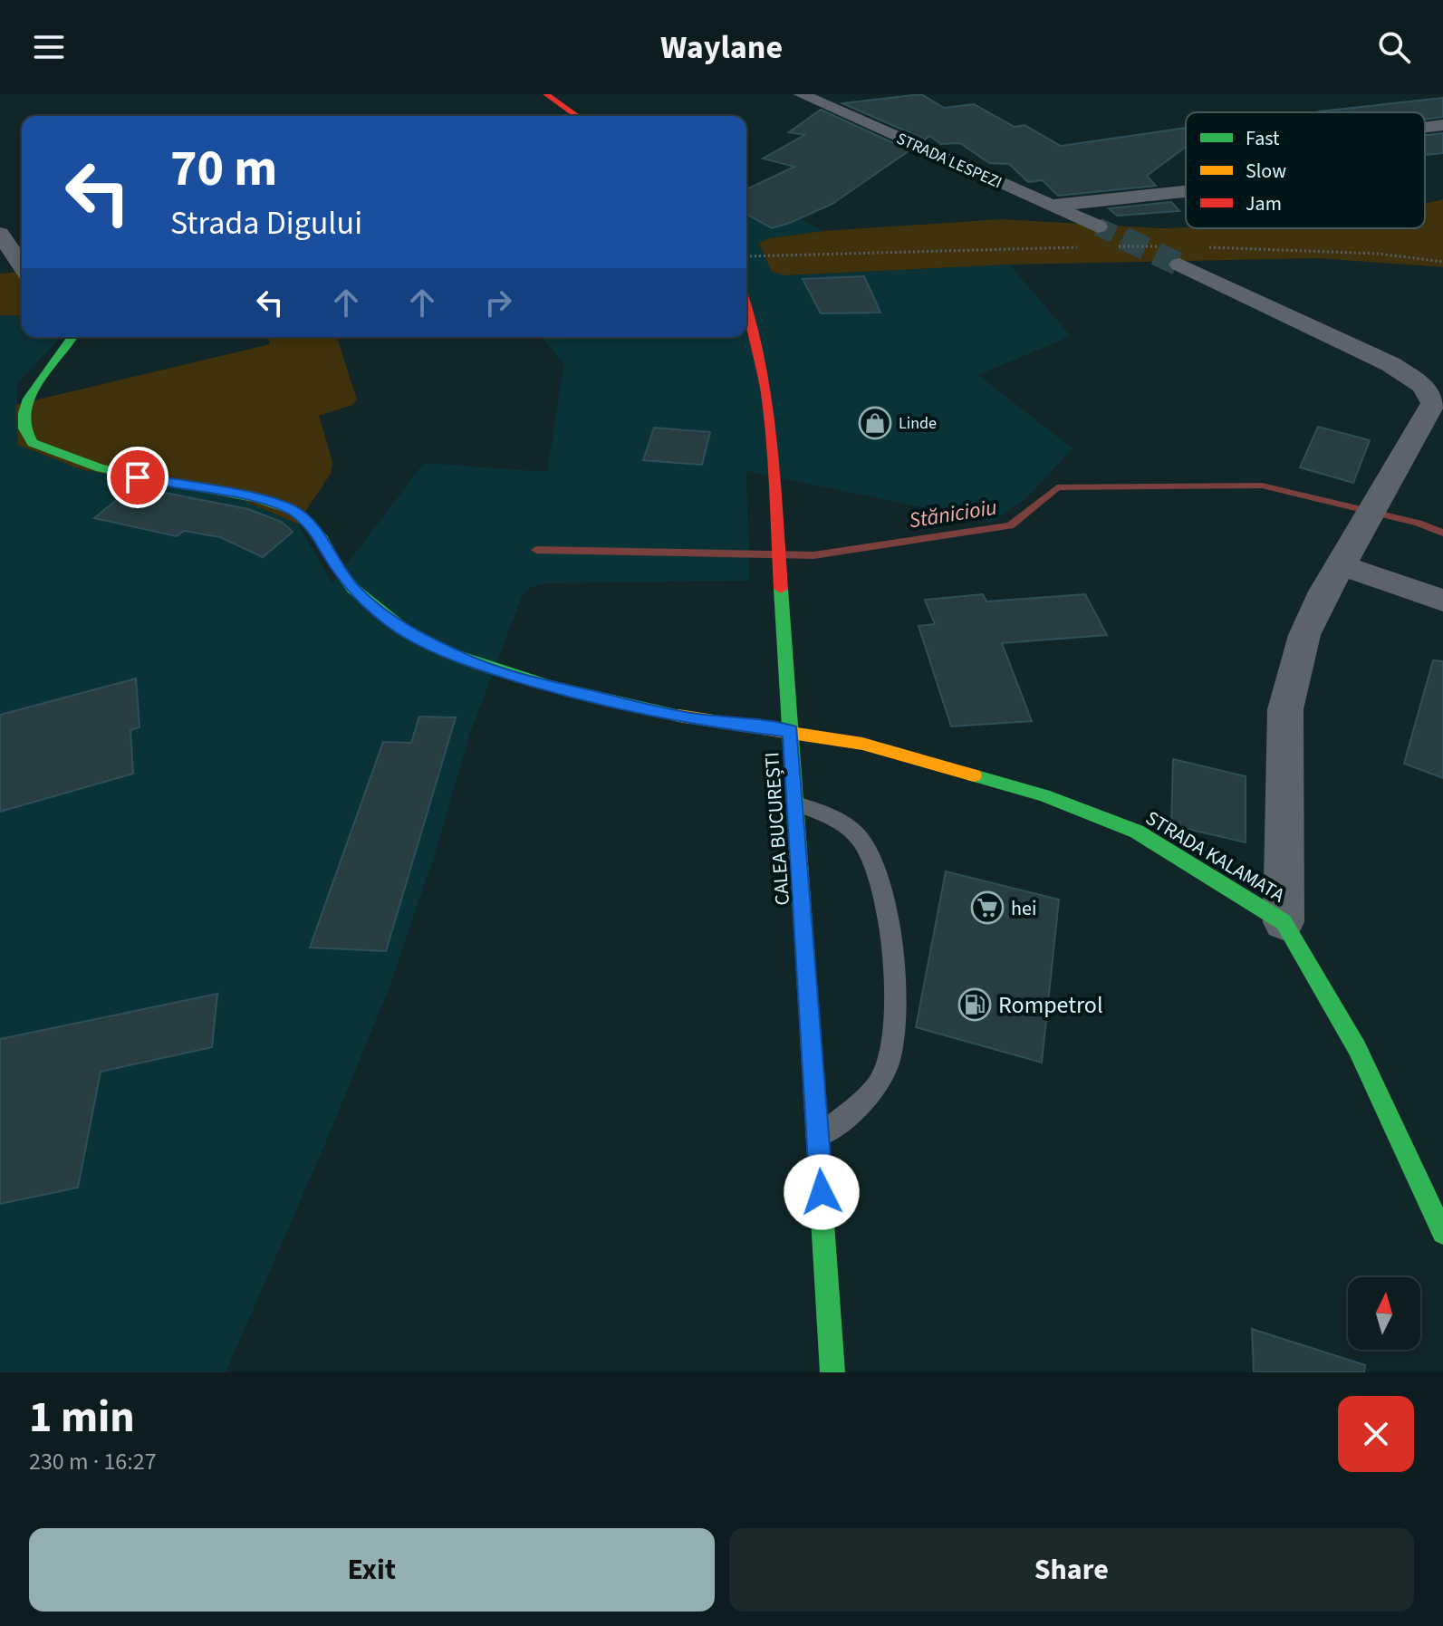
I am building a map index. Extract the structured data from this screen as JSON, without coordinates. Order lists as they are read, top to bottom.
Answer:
{
  "streets": {
    "main road": ["CALEA BUCUREȘTI", "STRADA KALAMATA"],
    "street": ["STRADA LESPEZI"]
  },
  "crossings": [
    ["CALEA BUCUREȘTI", "STRADA KALAMATA"]
  ],
  "water": ["Stănicioiu"],
  "places": {
    "shop": ["Linde"],
    "supermarket": ["hei"],
    "fuel station": ["Rompetrol"]
  },
  "legend": ["Fast", "Slow", "Jam"],
  "north": "top",
  "page": {
    "header": "Waylane",
    "turn": ["70 m", "Strada Digului"],
    "heading": ["1 min", "230 m · 16:27"],
    "buttons": ["Exit", "Share"]
  }
}
